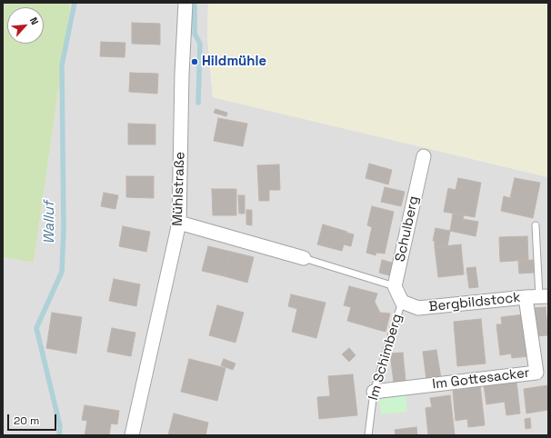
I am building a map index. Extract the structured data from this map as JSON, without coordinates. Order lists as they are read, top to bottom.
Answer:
{
  "streets": {
    "street": [
      "Mühlstraße",
      "Schulberg",
      "Bergbildstock",
      "Im Gottesacker"
    ],
    "lane": ["Im Schimberg"]
  },
  "crossings": [
    ["Bergbildstock", "Im Schimberg"],
    ["Bergbildstock", "Im Gottesacker"],
    ["Im Schimberg", "Im Gottesacker"]
  ],
  "water": ["Walluf"],
  "places": ["Hildmühle"],
  "scale_bar": "20 m",
  "north": "top right"
}
